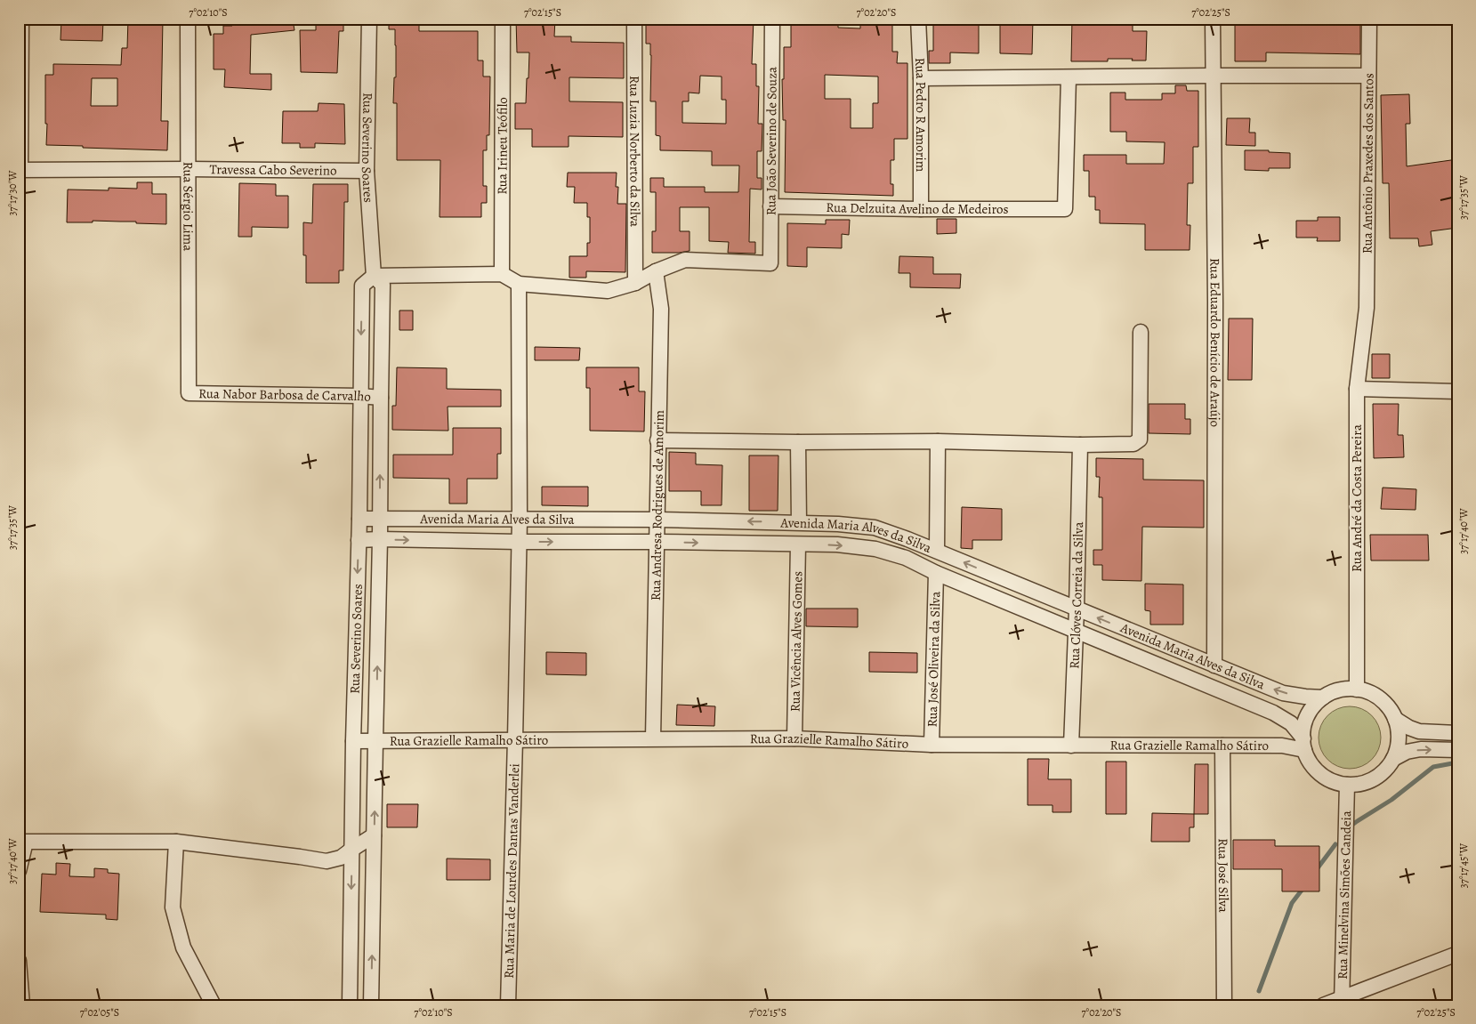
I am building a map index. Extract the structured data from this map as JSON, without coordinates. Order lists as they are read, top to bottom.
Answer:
{
  "streets": {
    "street": [
      "Rua Pedro R Amorim",
      "Rua João Severino de Souza",
      "Rua Irineu Teófilo",
      "Rua Severino Soares",
      "Rua Luzia Norberto da Silva",
      "Rua Antônio Praxedes dos Santos",
      "Travessa Cabo Severino",
      "Rua Sérgio Lima",
      "Rua Delzuita Avelino de Medeiros",
      "Rua Eduardo Benício de Araújo",
      "Rua Nabor Barbosa de Carvalho",
      "Rua André da Costa Pereira",
      "Rua Andresa Rodrigues de Amorim",
      "Avenida Maria Alves da Silva",
      "Rua Clóves Correia da Silva",
      "Rua Vicência Alves Gomes",
      "Rua José Oliveira da Silva",
      "Rua Grazielle Ramalho Sátiro",
      "Rua Maria de Lourdes Dantas Vanderlei",
      "Rua José Silva",
      "Rua Minelvina Simões Candeia"
    ]
  },
  "crossings": [
    ["Rua Pedro R Amorim", "Rua Delzuita Avelino de Medeiros"],
    ["Rua João Severino de Souza", "Rua Delzuita Avelino de Medeiros"],
    ["Rua João Severino de Souza", "Rua Andresa Rodrigues de Amorim"],
    ["Rua Severino Soares", "Travessa Cabo Severino"],
    ["Rua Severino Soares", "Rua Nabor Barbosa de Carvalho"],
    ["Rua Severino Soares", "Avenida Maria Alves da Silva"],
    ["Rua Severino Soares", "Rua Grazielle Ramalho Sátiro"],
    ["Rua Antônio Praxedes dos Santos", "Rua André da Costa Pereira"],
    ["Travessa Cabo Severino", "Rua Sérgio Lima"],
    ["Rua Sérgio Lima", "Rua Nabor Barbosa de Carvalho"],
    ["Rua Eduardo Benício de Araújo", "Avenida Maria Alves da Silva"],
    ["Rua André da Costa Pereira", "Avenida Maria Alves da Silva"],
    ["Rua André da Costa Pereira", "Rua Grazielle Ramalho Sátiro"],
    ["Rua André da Costa Pereira", "Rua Minelvina Simões Candeia"],
    ["Rua Andresa Rodrigues de Amorim", "Avenida Maria Alves da Silva"],
    ["Rua Andresa Rodrigues de Amorim", "Rua Grazielle Ramalho Sátiro"],
    ["Avenida Maria Alves da Silva", "Rua Clóves Correia da Silva"],
    ["Avenida Maria Alves da Silva", "Rua Vicência Alves Gomes"],
    ["Avenida Maria Alves da Silva", "Rua José Oliveira da Silva"],
    ["Avenida Maria Alves da Silva", "Rua Grazielle Ramalho Sátiro"],
    ["Avenida Maria Alves da Silva", "Rua Maria de Lourdes Dantas Vanderlei"],
    ["Avenida Maria Alves da Silva", "Rua Minelvina Simões Candeia"],
    ["Rua Clóves Correia da Silva", "Rua Grazielle Ramalho Sátiro"],
    ["Rua Vicência Alves Gomes", "Rua Grazielle Ramalho Sátiro"],
    ["Rua José Oliveira da Silva", "Rua Grazielle Ramalho Sátiro"],
    ["Rua Grazielle Ramalho Sátiro", "Rua Maria de Lourdes Dantas Vanderlei"],
    ["Rua Grazielle Ramalho Sátiro", "Rua José Silva"],
    ["Rua Grazielle Ramalho Sátiro", "Rua Minelvina Simões Candeia"]
  ],
  "coordinates": [
    "7°02'10\"S",
    "7°02'15\"S",
    "7°02'20\"S",
    "7°02'25\"S",
    "37°17'30\"W",
    "37°17'35\"W",
    "37°17'40\"W",
    "37°17'45\"W",
    "7°02'05\"S"
  ]
}
